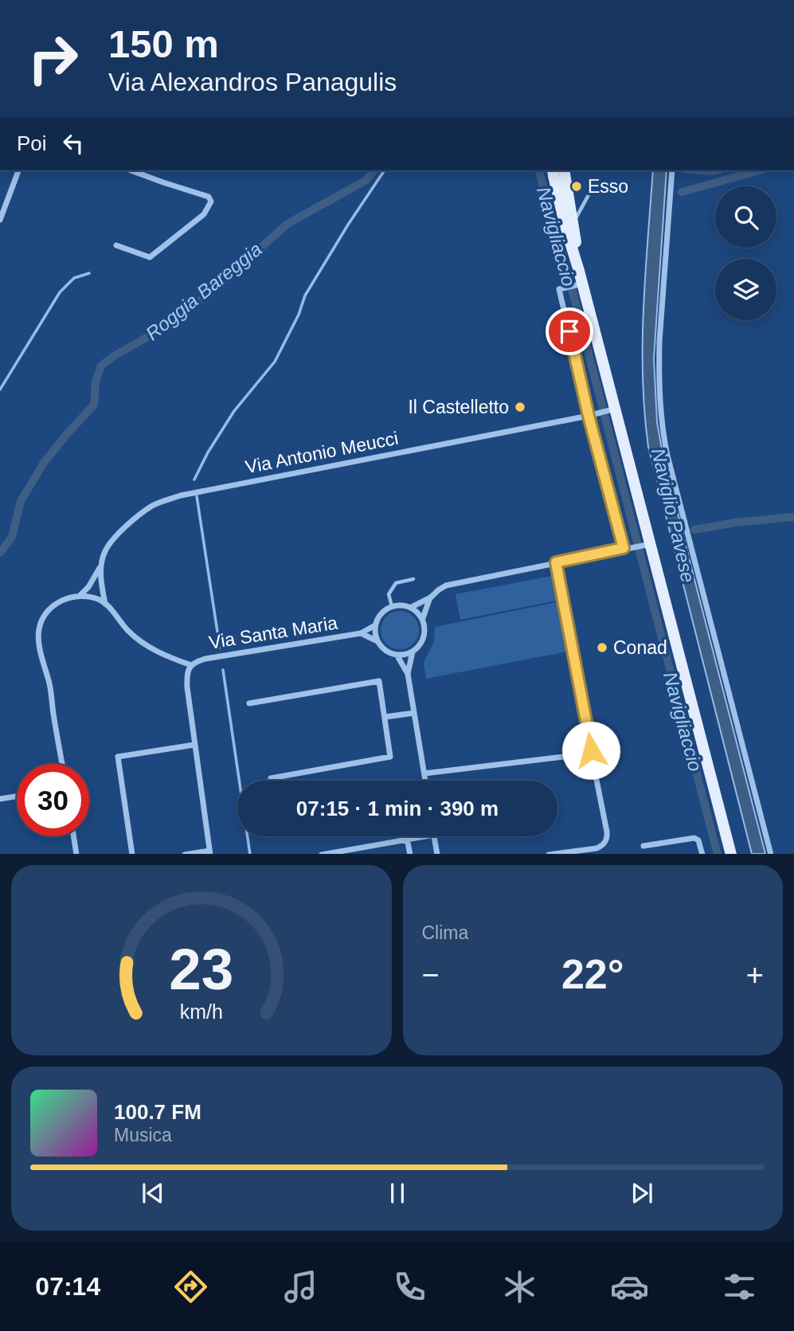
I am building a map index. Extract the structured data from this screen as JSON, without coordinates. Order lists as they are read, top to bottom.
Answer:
{
  "streets": {
    "street": ["Via Antonio Meucci", "Via Santa Maria"]
  },
  "water": ["Navigliaccio", "Roggia Bareggia", "Naviglio Pavese"],
  "places": ["Esso", "Il Castelletto", "Conad"],
  "page": {
    "turn": ["150 m", "Via Alexandros Panagulis"],
    "then": "Poi",
    "limit": "30",
    "trip": "07:15 · 1 min · 390 m",
    "tile": "Clima",
    "heat": ["−", "22°", "+"],
    "song": ["100.7 FM", "Musica"],
    "tabs": "07:14",
    "gauge": ["23", "km/h"]
  }
}
